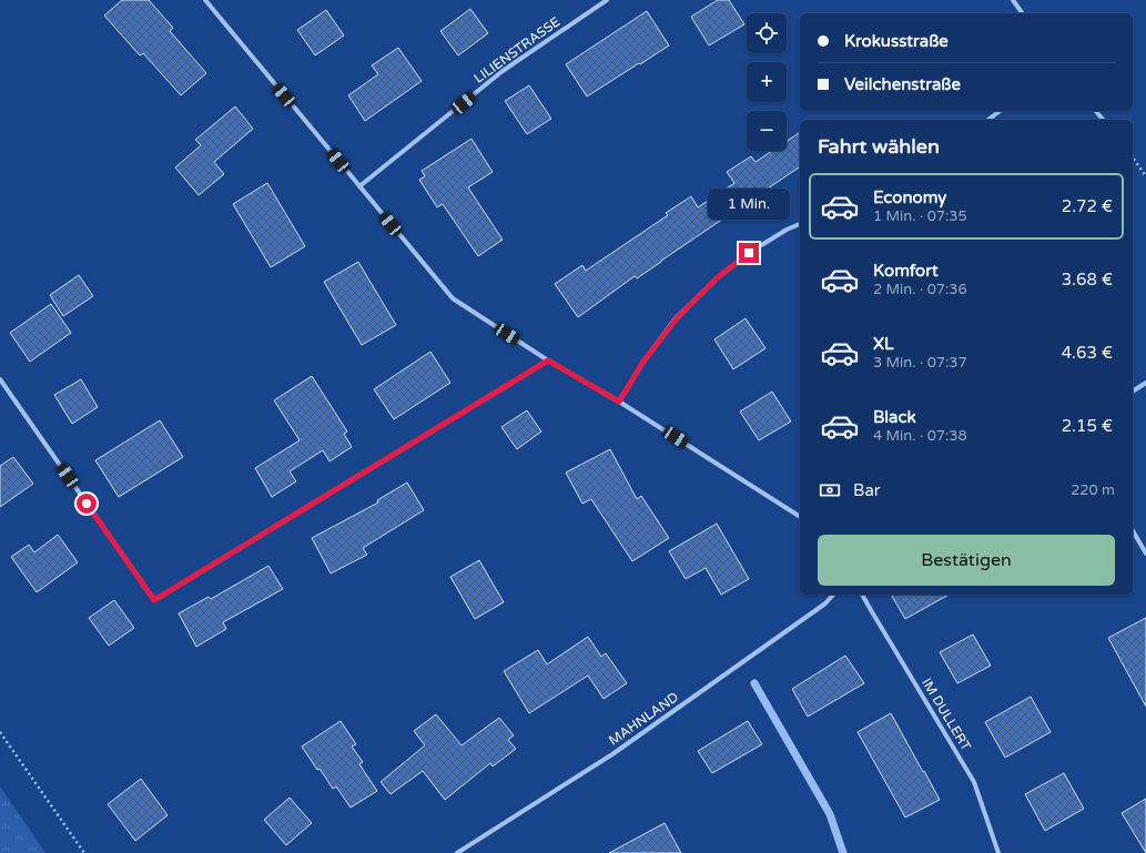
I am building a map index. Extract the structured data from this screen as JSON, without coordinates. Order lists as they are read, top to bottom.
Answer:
{
  "streets": {
    "street": ["LILIENSTRASSE", "IM DULLERT", "MAHNLAND"]
  },
  "page": {
    "map_buttons": ["+", "−"],
    "banner": ["Krokusstraße", "Veilchenstraße"],
    "heading": "Fahrt wählen",
    "list": [
      {
        "name": "Economy",
        "note": "1 Min. · 07:35",
        "value": "2.72 €"
      },
      {
        "name": "Komfort",
        "note": "2 Min. · 07:36",
        "value": "3.68 €"
      },
      {
        "name": "XL",
        "note": "3 Min. · 07:37",
        "value": "4.63 €"
      },
      {
        "name": "Black",
        "note": "4 Min. · 07:38",
        "value": "2.15 €"
      }
    ],
    "bubble": "1 Min.",
    "pay": ["Bar", "220 m"],
    "buttons": "Bestätigen"
  }
}
